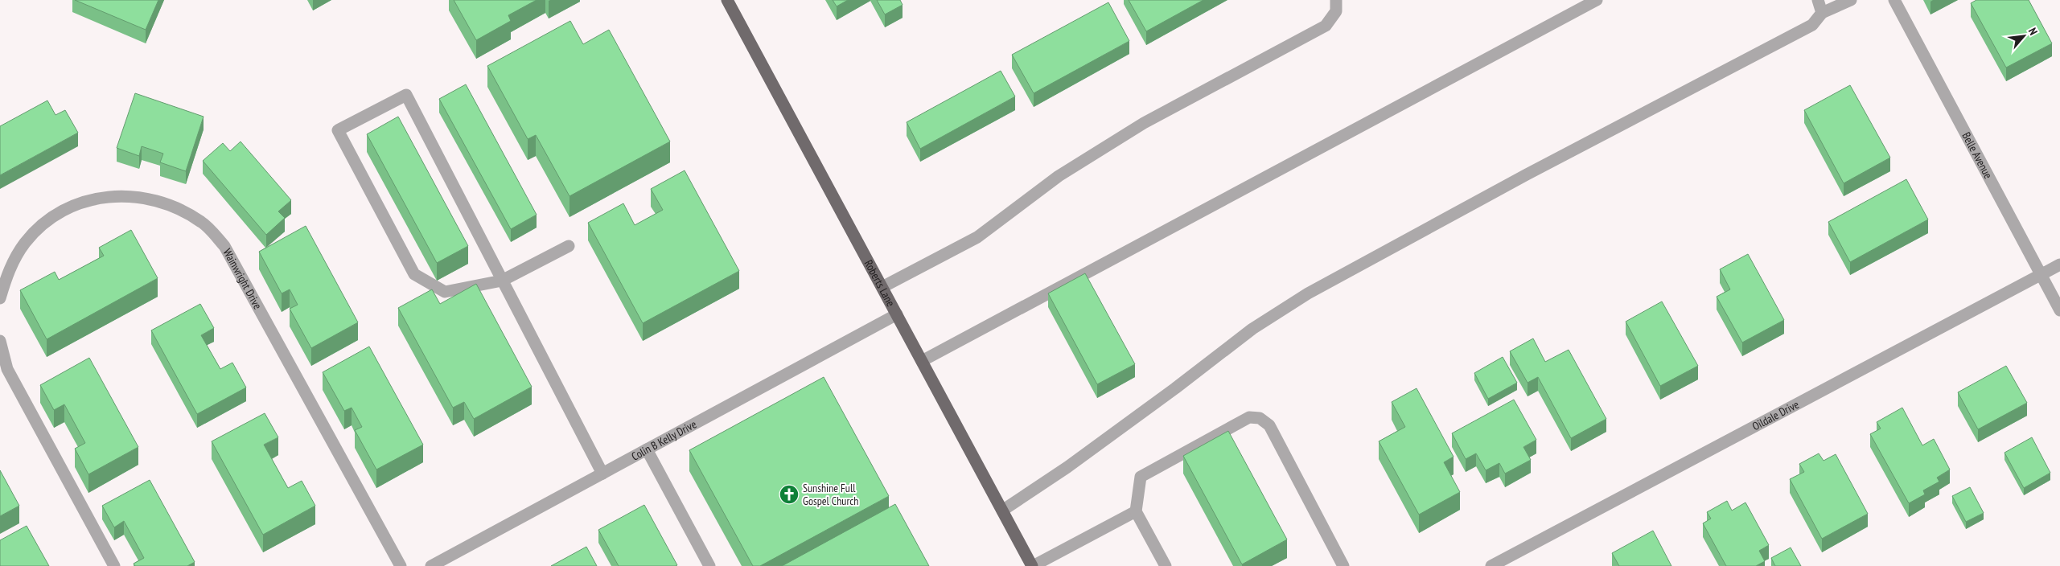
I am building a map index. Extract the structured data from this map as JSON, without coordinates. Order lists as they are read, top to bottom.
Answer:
{
  "streets": {
    "main road": ["Roberts Lane"],
    "street": [
      "Belle Avenue",
      "Wainwright Drive",
      "Oildale Drive",
      "Colin B Kelly Drive"
    ]
  },
  "crossings": [
    ["Belle Avenue", "Oildale Drive"],
    ["Roberts Lane", "Colin B Kelly Drive"]
  ],
  "places": {
    "church": ["Sunshine Full Gospel Church"]
  },
  "north": "top right"
}
